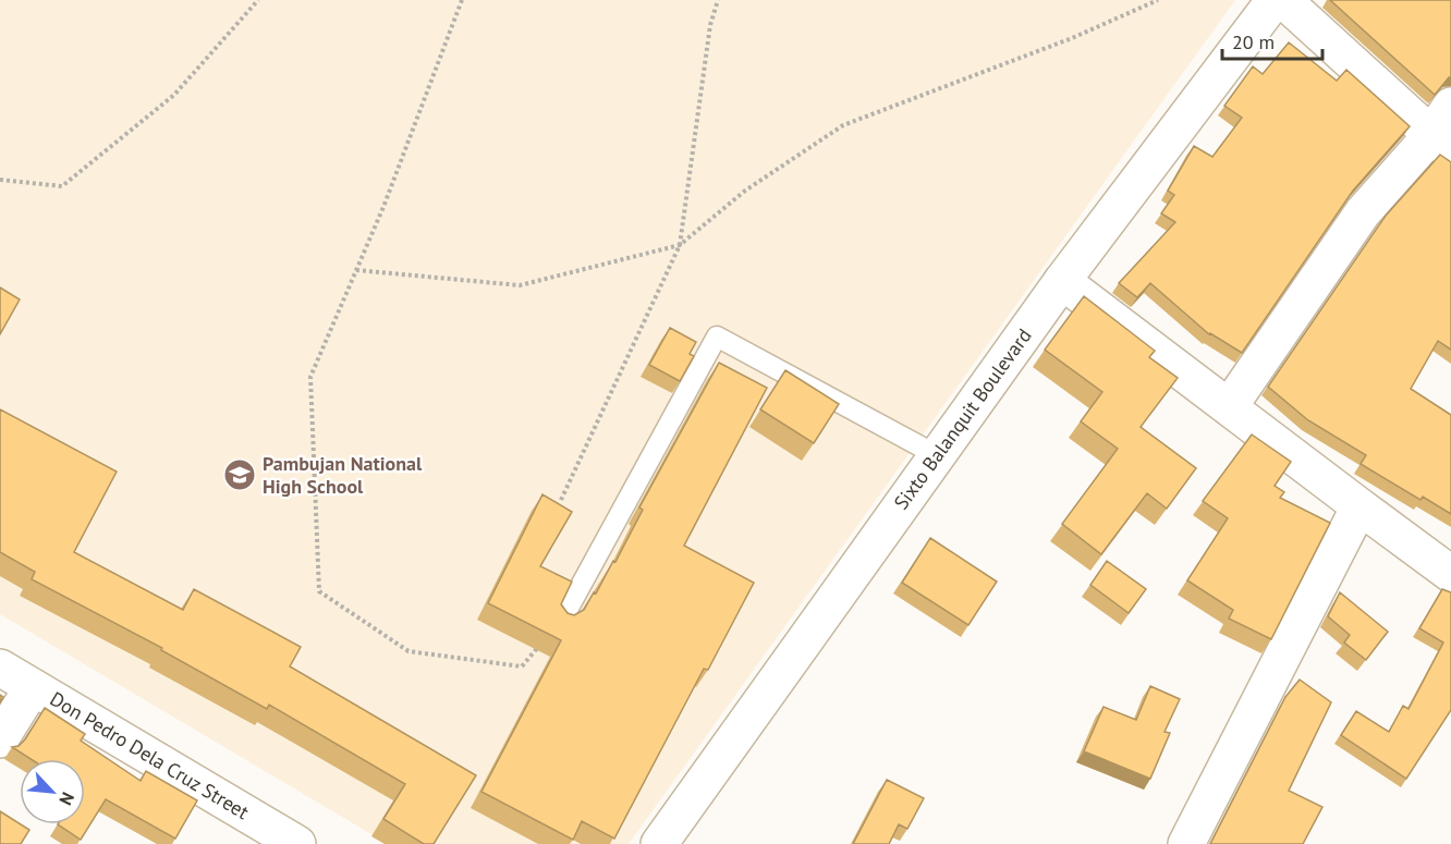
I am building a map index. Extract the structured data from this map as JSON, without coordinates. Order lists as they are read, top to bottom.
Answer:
{
  "streets": {
    "street": ["Sixto Balanquit Boulevard", "Don Pedro Dela Cruz Street"]
  },
  "places": {
    "school or university": ["Pambujan National High School"]
  },
  "scale_bar": "20 m",
  "north": "bottom right"
}
